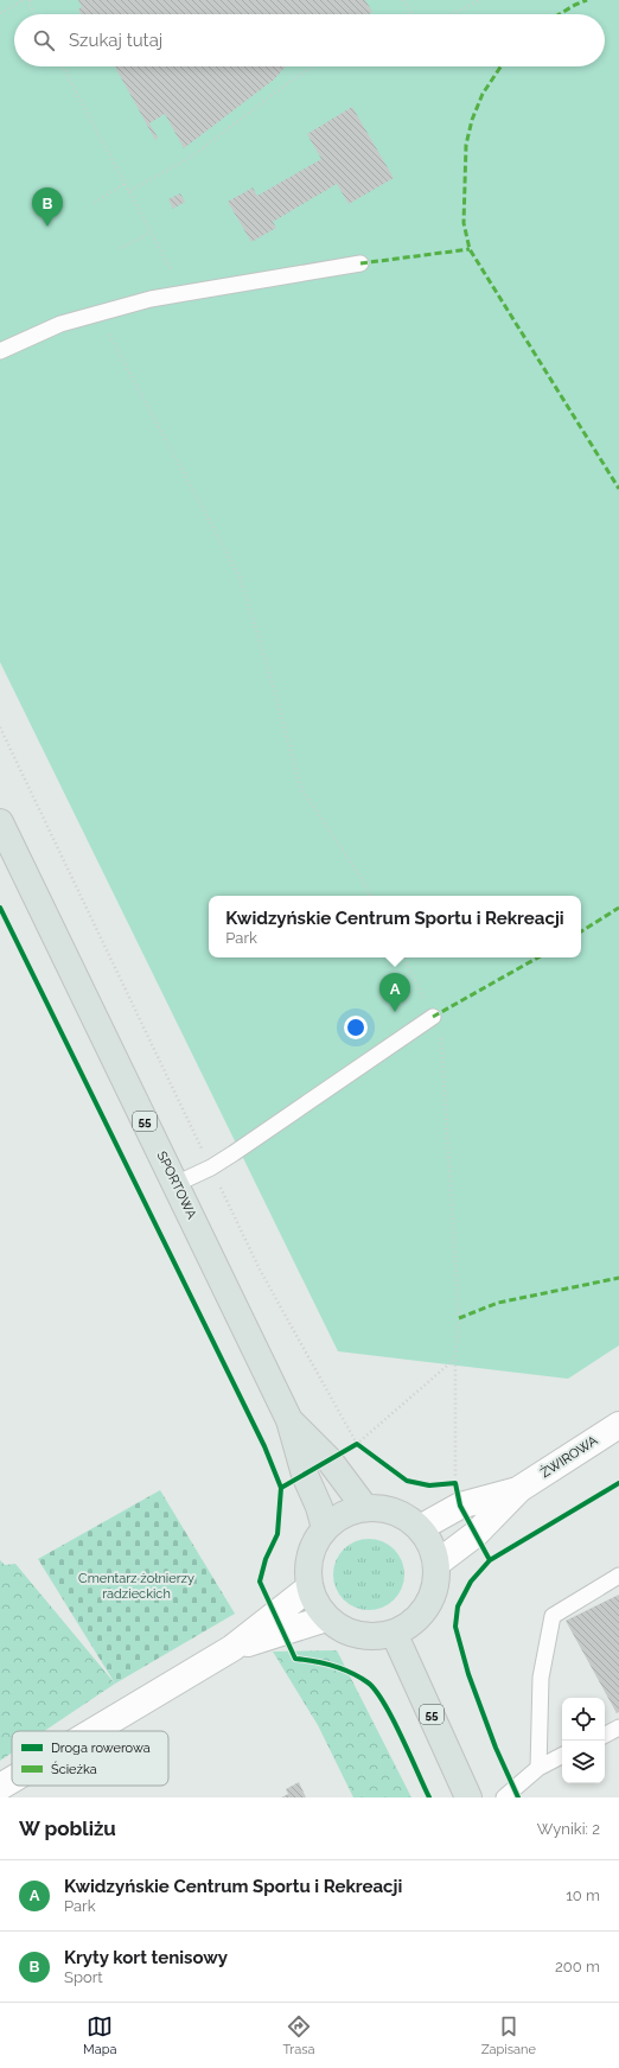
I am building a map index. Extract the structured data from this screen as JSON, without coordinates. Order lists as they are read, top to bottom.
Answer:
{
  "streets": {
    "main road": ["55", "SPORTOWA"],
    "street": ["ŻWIROWA"]
  },
  "crossings": [
    ["55", "SPORTOWA"],
    ["55", "ŻWIROWA"],
    ["SPORTOWA", "ŻWIROWA"]
  ],
  "parks": ["Cmentarz żołnierzy radzieckich"],
  "legend": ["Droga rowerowa", "Ścieżka"],
  "page": {
    "search": "Szukaj tutaj",
    "pins": ["B", "A"],
    "popup": ["Kwidzyńskie Centrum Sportu i Rekreacji", "Park"],
    "heading": ["W pobliżu", "Wyniki: 2"],
    "list": [
      {
        "mark": "A",
        "name": "Kwidzyńskie Centrum Sportu i Rekreacji",
        "note": "Park",
        "value": "10 m"
      },
      {
        "mark": "B",
        "name": "Kryty kort tenisowy",
        "note": "Sport",
        "value": "200 m"
      }
    ],
    "nav": ["Mapa", "Trasa", "Zapisane"]
  }
}
